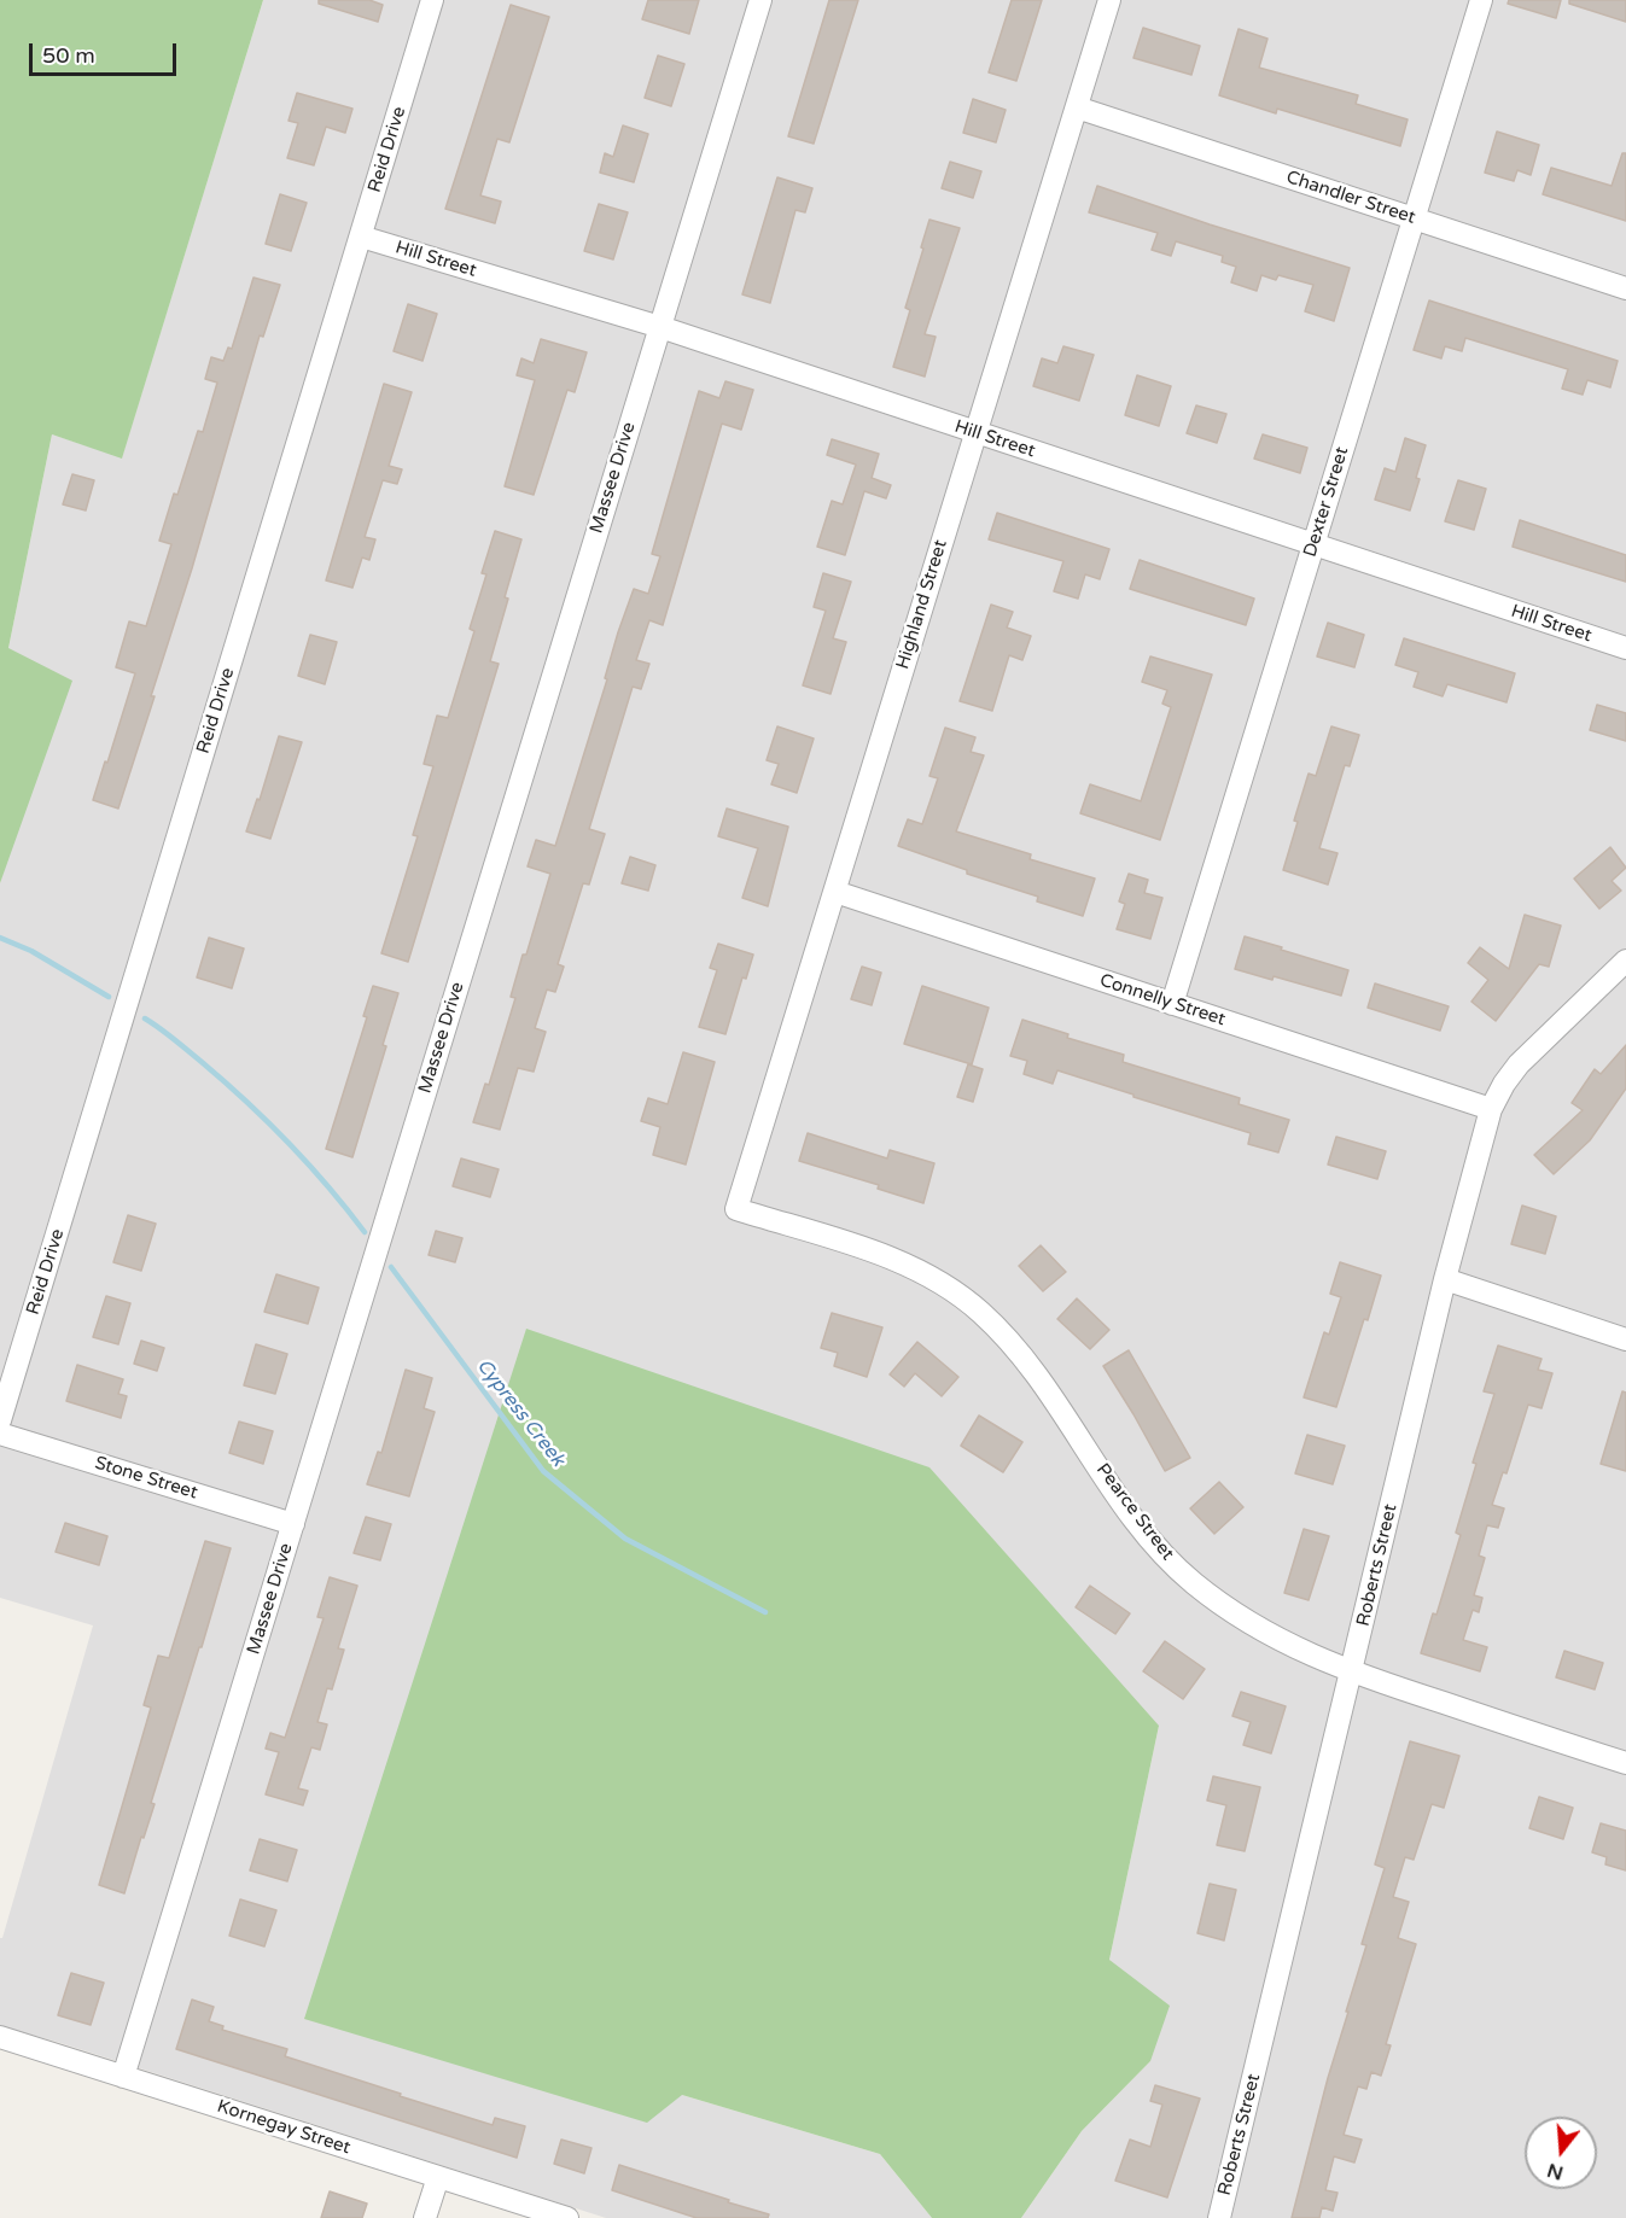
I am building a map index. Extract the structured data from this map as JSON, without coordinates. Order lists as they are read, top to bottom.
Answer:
{
  "streets": {
    "street": [
      "Reid Drive",
      "Chandler Street",
      "Hill Street",
      "Massee Drive",
      "Dexter Street",
      "Highland Street",
      "Connelly Street",
      "Stone Street",
      "Pearce Street",
      "Roberts Street",
      "Kornegay Street"
    ]
  },
  "crossings": [
    ["Reid Drive", "Hill Street"],
    ["Chandler Street", "Dexter Street"],
    ["Chandler Street", "Highland Street"],
    ["Hill Street", "Massee Drive"],
    ["Hill Street", "Dexter Street"],
    ["Hill Street", "Highland Street"],
    ["Massee Drive", "Stone Street"],
    ["Massee Drive", "Kornegay Street"],
    ["Dexter Street", "Connelly Street"],
    ["Highland Street", "Connelly Street"],
    ["Highland Street", "Pearce Street"],
    ["Connelly Street", "Roberts Street"],
    ["Pearce Street", "Roberts Street"]
  ],
  "water": ["Cypress Creek"],
  "scale_bar": "50 m",
  "north": "bottom"
}
